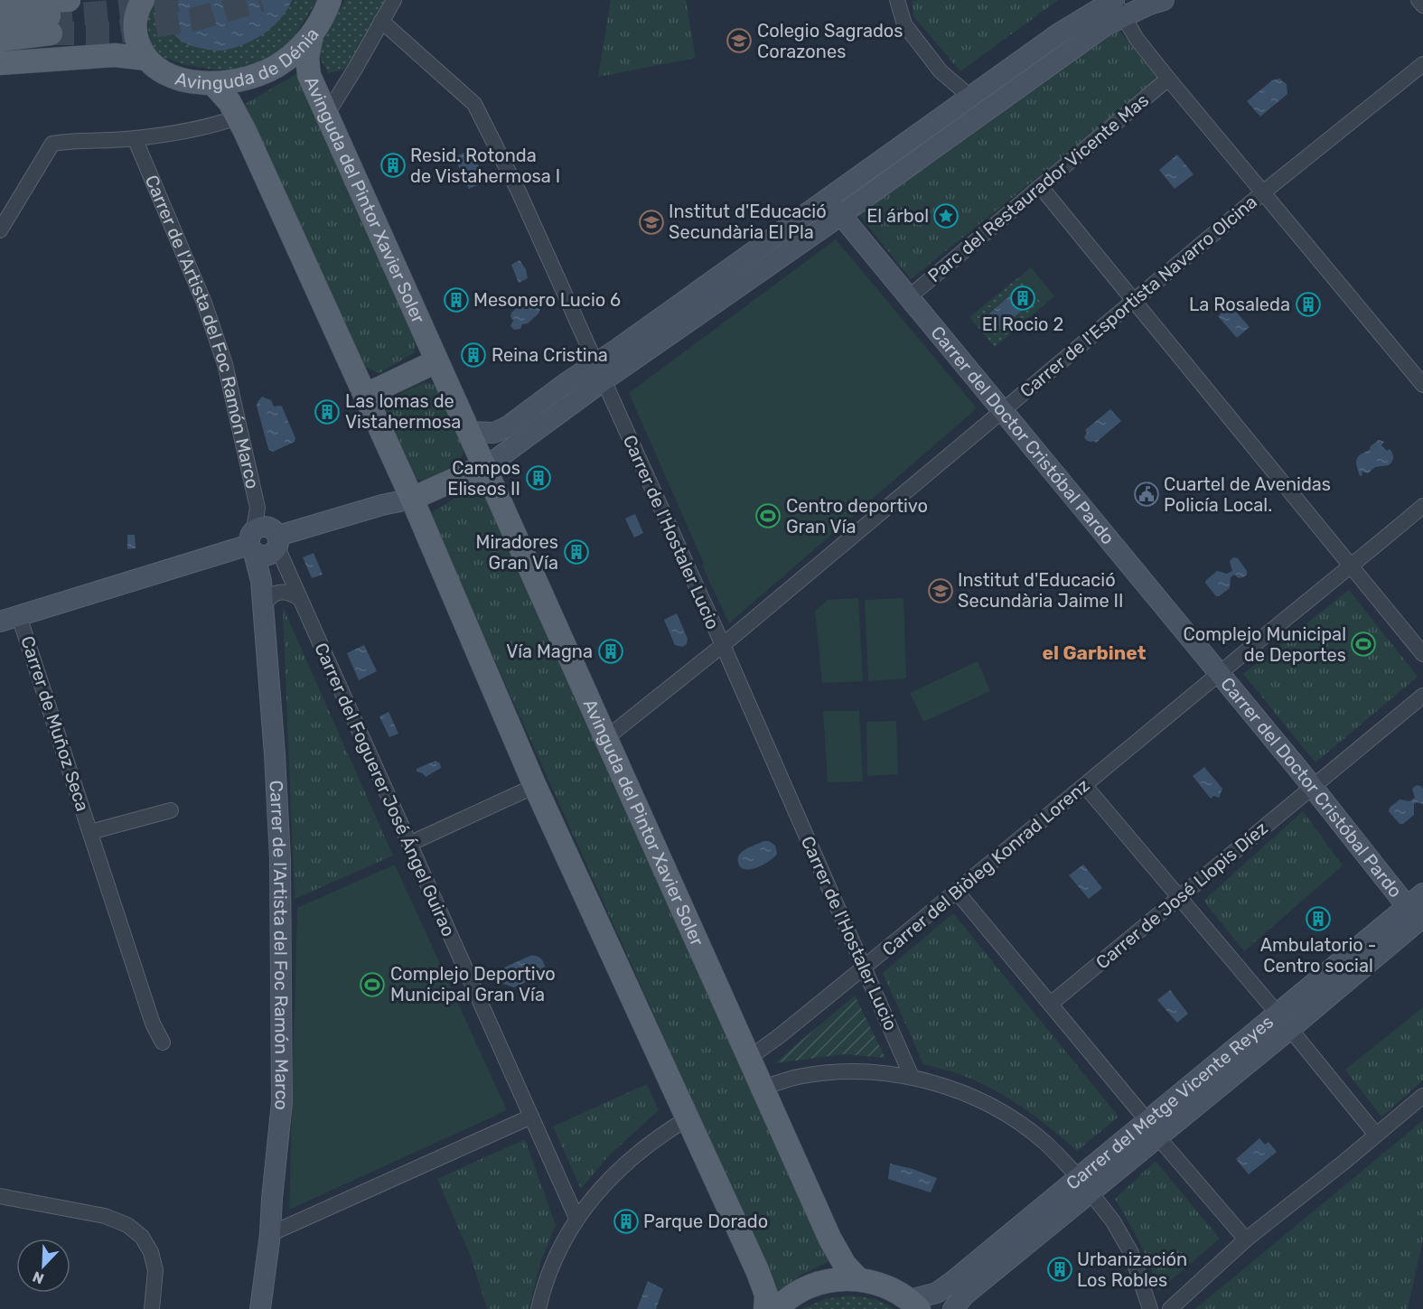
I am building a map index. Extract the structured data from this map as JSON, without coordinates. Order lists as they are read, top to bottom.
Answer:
{
  "streets": {
    "main road": ["Avinguda de Dénia", "Avinguda del Pintor Xavier Soler"],
    "street": [
      "Parc del Restaurador Vicente Mas",
      "Carrer de l'Esportista Navarro Olcina",
      "Carrer de l'Artista del Foc Ramón Marco",
      "Carrer del Doctor Cristóbal Pardo",
      "Carrer de l'Hostaler Lucio",
      "Carrer de Muñoz Seca",
      "Carrer del Foguerer José Ángel Guirao",
      "Carrer del Biòleg Konrad Lorenz",
      "Carrer de José Llopis Díez",
      "Carrer del Metge Vicente Reyes"
    ]
  },
  "crossings": [
    ["Avinguda de Dénia", "Avinguda del Pintor Xavier Soler"],
    ["Parc del Restaurador Vicente Mas", "Carrer del Doctor Cristóbal Pardo"],
    ["Avinguda del Pintor Xavier Soler", "Carrer de l'Esportista Navarro Olcina"],
    ["Avinguda del Pintor Xavier Soler", "Carrer del Biòleg Konrad Lorenz"],
    ["Carrer de l'Esportista Navarro Olcina", "Carrer del Doctor Cristóbal Pardo"],
    ["Carrer de l'Esportista Navarro Olcina", "Carrer de l'Hostaler Lucio"],
    ["Carrer de l'Artista del Foc Ramón Marco", "Carrer del Foguerer José Ángel Guirao"],
    ["Carrer del Doctor Cristóbal Pardo", "Carrer del Biòleg Konrad Lorenz"],
    ["Carrer del Doctor Cristóbal Pardo", "Carrer de José Llopis Díez"],
    ["Carrer del Doctor Cristóbal Pardo", "Carrer del Metge Vicente Reyes"],
    ["Carrer de l'Hostaler Lucio", "Carrer del Biòleg Konrad Lorenz"]
  ],
  "districts": ["el Garbinet"],
  "places": {
    "school or university": ["Colegio Sagrados Corazones", "Institut d'Educació Secundària El Pla", "Institut d'Educació Secundària Jaime II"],
    "building": [
      "Resid. Rotonda de Vistahermosa I",
      "El Rocio 2",
      "Mesonero Lucio 6",
      "La Rosaleda",
      "Reina Cristina",
      "Las lomas de Vistahermosa",
      "Campos Eliseos II",
      "Miradores Gran Vía",
      "Vía Magna",
      "Ambulatorio - Centro social",
      "Parque Dorado",
      "Urbanización Los Robles"
    ],
    "place": ["El árbol"],
    "public building": ["Cuartel de Avenidas Policía Local."],
    "sports": ["Centro deportivo Gran Vía", "Complejo Municipal de Deportes", "Complejo Deportivo Municipal Gran Vía"]
  },
  "north": "bottom left"
}
